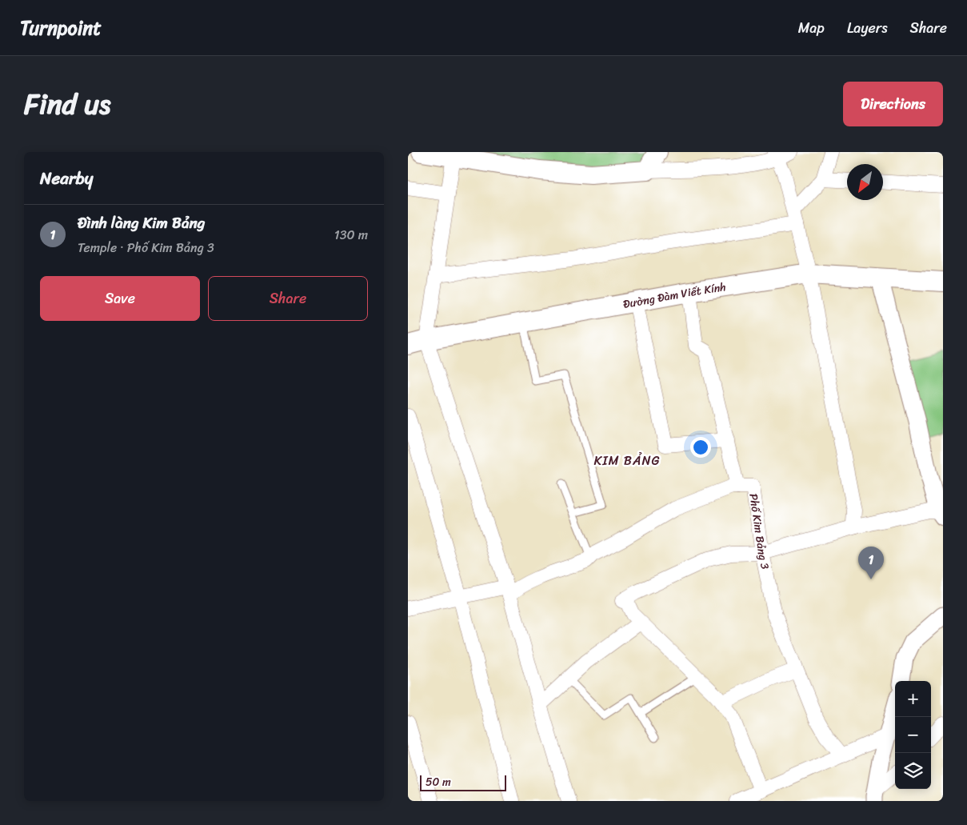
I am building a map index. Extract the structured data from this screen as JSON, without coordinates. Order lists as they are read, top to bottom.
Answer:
{
  "streets": {
    "main road": ["Đường Đàm Viết Kính"],
    "street": ["Phố Kim Bảng 3"]
  },
  "districts": ["KIM BẢNG"],
  "scale_bar": "50 m",
  "north": "bottom left",
  "page": {
    "header": "Turnpoint",
    "nav": ["Map", "Layers", "Share"],
    "title": "Find us",
    "buttons": [
      "Directions",
      ["Save", "Share"]
    ],
    "heading": "Nearby",
    "list": [
      {
        "mark": "1",
        "name": "Đình làng Kim Bảng",
        "note": "Temple · Phố Kim Bảng 3",
        "value": "130 m"
      }
    ],
    "pins": "1",
    "map_buttons": ["+", "−"],
    "scale": "50 m"
  }
}
